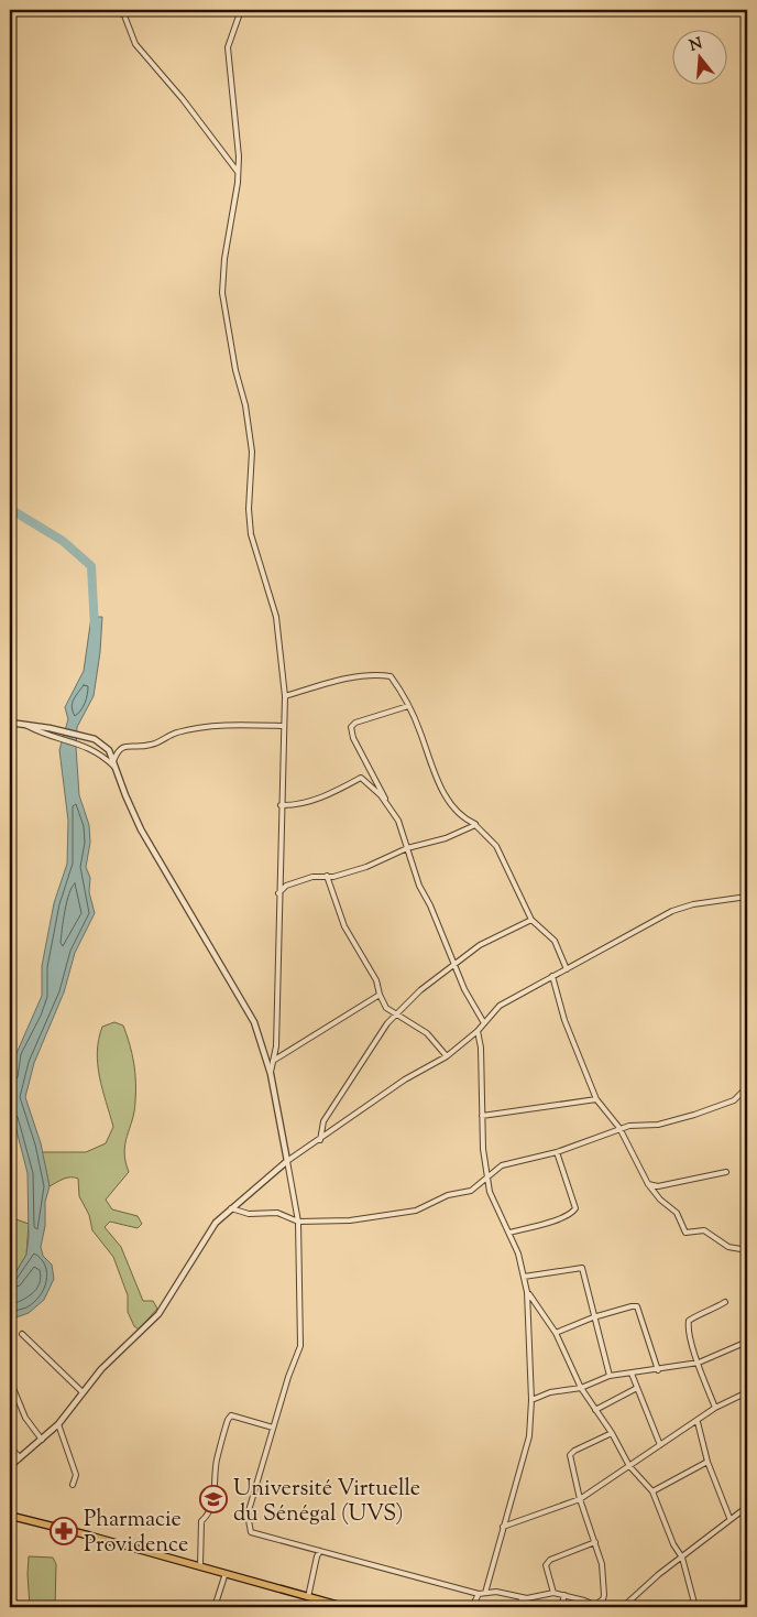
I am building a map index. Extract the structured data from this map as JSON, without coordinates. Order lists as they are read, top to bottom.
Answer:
{
  "places": {
    "school or university": ["Université Virtuelle du Sénégal (UVS)"],
    "pharmacy": ["Pharmacie Providence"]
  },
  "north": "top"
}
